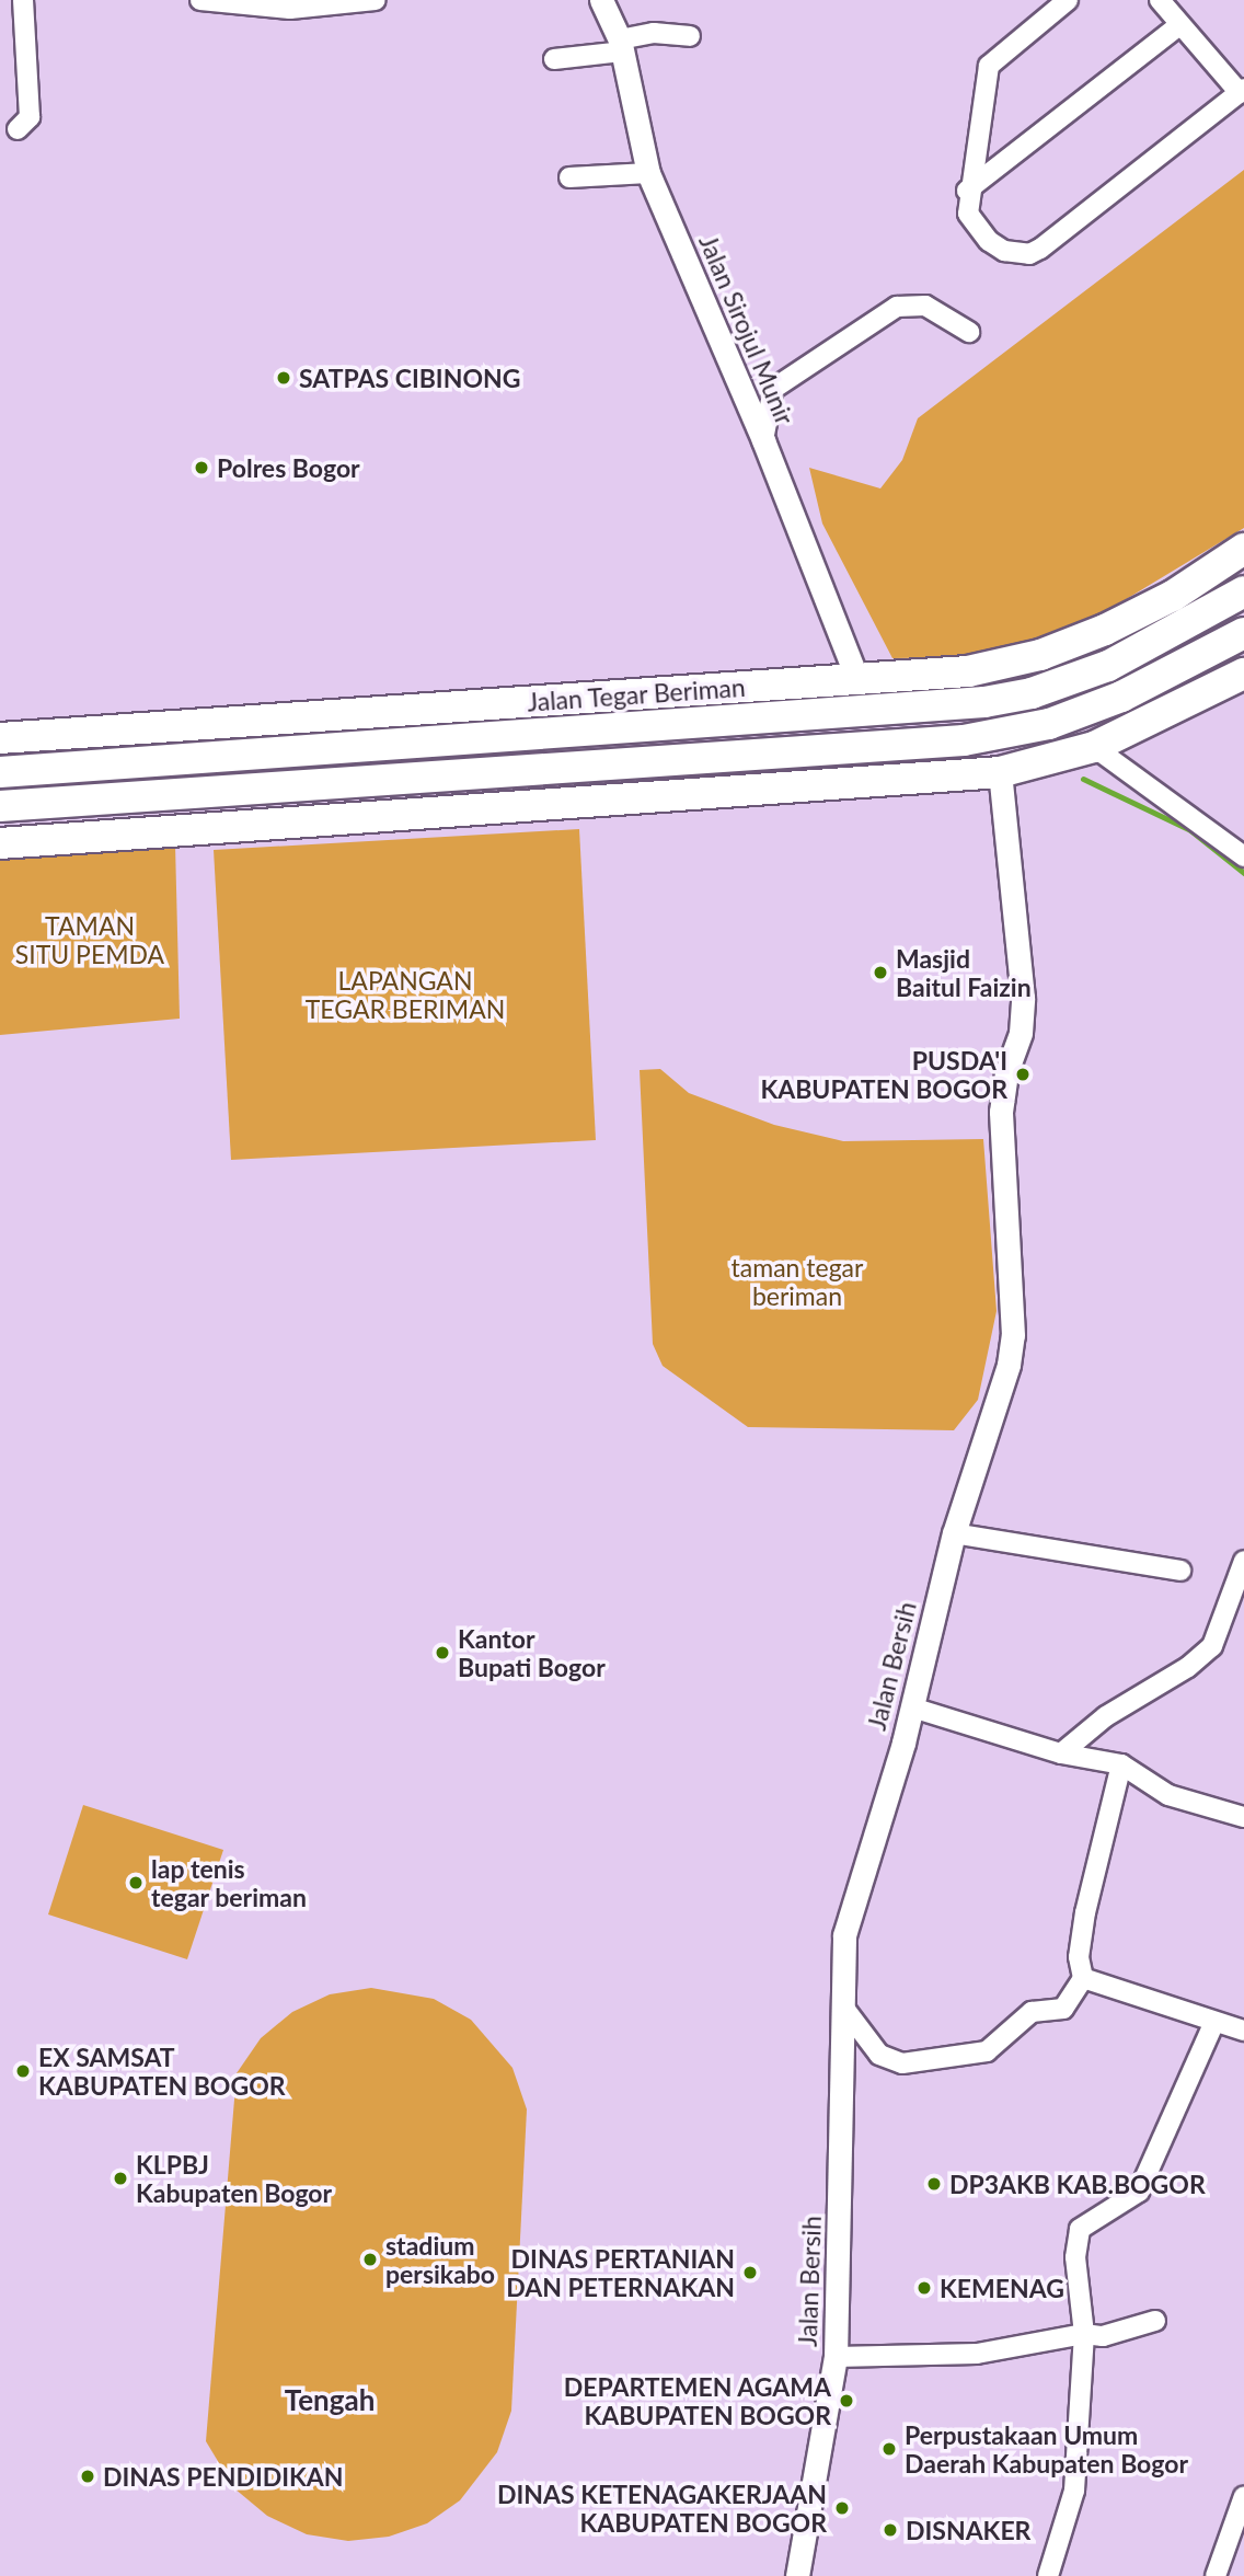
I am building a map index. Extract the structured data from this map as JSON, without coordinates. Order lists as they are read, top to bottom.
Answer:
{
  "streets": {
    "main road": ["Jalan Tegar Beriman"],
    "street": ["Jalan Sirojul Munir", "Jalan Bersih"]
  },
  "crossings": [
    ["Jalan Sirojul Munir", "Jalan Tegar Beriman"]
  ],
  "districts": ["Tengah"],
  "parks": ["TAMAN SITU PEMDA", "LAPANGAN TEGAR BERIMAN", "taman tegar beriman"],
  "places": [
    "SATPAS CIBINONG",
    "Polres Bogor",
    "Masjid Baitul Faizin",
    "PUSDA'I KABUPATEN BOGOR",
    "Kantor Bupati Bogor",
    "lap tenis tegar beriman",
    "EX SAMSAT KABUPATEN BOGOR",
    "KLPBJ Kabupaten Bogor",
    "DP3AKB KAB.BOGOR",
    "stadium persikabo",
    "DINAS PERTANIAN DAN PETERNAKAN",
    "KEMENAG",
    "DEPARTEMEN AGAMA KABUPATEN BOGOR",
    "Perpustakaan Umum Daerah Kabupaten Bogor",
    "DINAS PENDIDIKAN",
    "DINAS KETENAGAKERJAAN KABUPATEN BOGOR",
    "DISNAKER"
  ]
}
